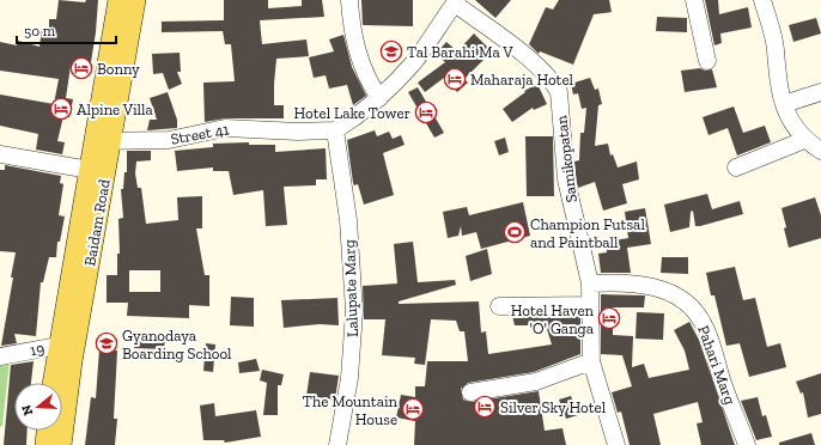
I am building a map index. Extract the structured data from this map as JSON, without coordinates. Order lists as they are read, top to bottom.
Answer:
{
  "streets": {
    "main road": ["Baidam Road"],
    "street": [
      "Street 41",
      "Samikopatan",
      "Lalupate Marg",
      "19",
      "Pahari Marg"
    ]
  },
  "crossings": [
    ["Street 41", "Baidam Road"],
    ["Street 41", "Lalupate Marg"],
    ["Samikopatan", "Pahari Marg"],
    ["Baidam Road", "19"]
  ],
  "places": {
    "school or university": ["Tal Barahi Ma V", "Gyanodaya Boarding School"],
    "hotel": [
      "Bonny",
      "Maharaja Hotel",
      "Alpine Villa",
      "Hotel Lake Tower",
      "Hotel Haven 'O' Ganga",
      "Silver Sky Hotel",
      "The Mountain House"
    ],
    "sports": ["Champion Futsal and Paintball"]
  },
  "scale_bar": "50 m",
  "north": "left"
}
